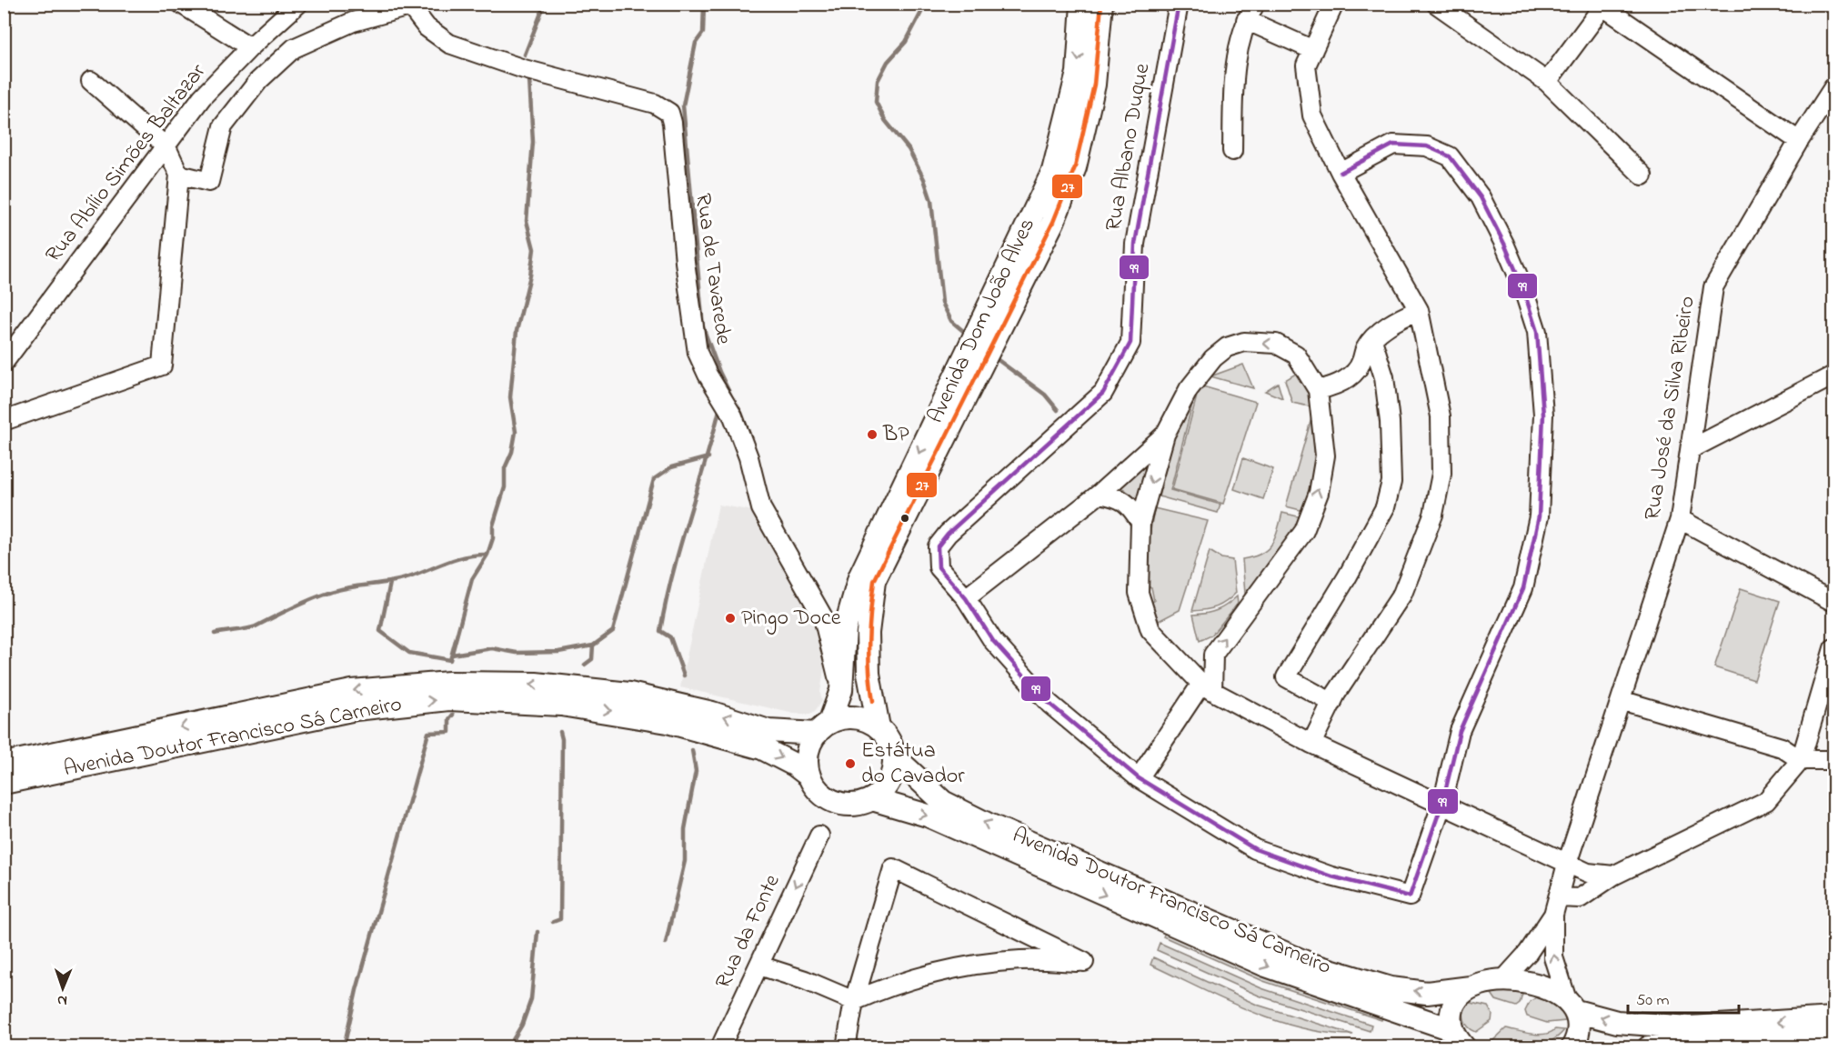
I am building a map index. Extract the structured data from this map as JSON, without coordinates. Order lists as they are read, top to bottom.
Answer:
{
  "streets": {
    "main road": ["Avenida Dom João Alves", "Avenida Doutor Francisco Sá Carneiro"],
    "street": [
      "Rua Albano Duque",
      "Rua Abílio Simões Baltazar",
      "Rua de Tavarede",
      "Rua José da Silva Ribeiro",
      "Rua da Fonte"
    ]
  },
  "crossings": [
    ["Rua de Tavarede", "Avenida Dom João Alves"],
    ["Avenida Dom João Alves", "Avenida Doutor Francisco Sá Carneiro"],
    ["Rua José da Silva Ribeiro", "Avenida Doutor Francisco Sá Carneiro"]
  ],
  "one_way": ["Rua da Fonte"],
  "places": ["BP", "Pingo Doce", "Estátua do Cavador"],
  "lines": ["transit line 99", "transit line 27"],
  "scale_bar": "50 m",
  "north": "bottom"
}
